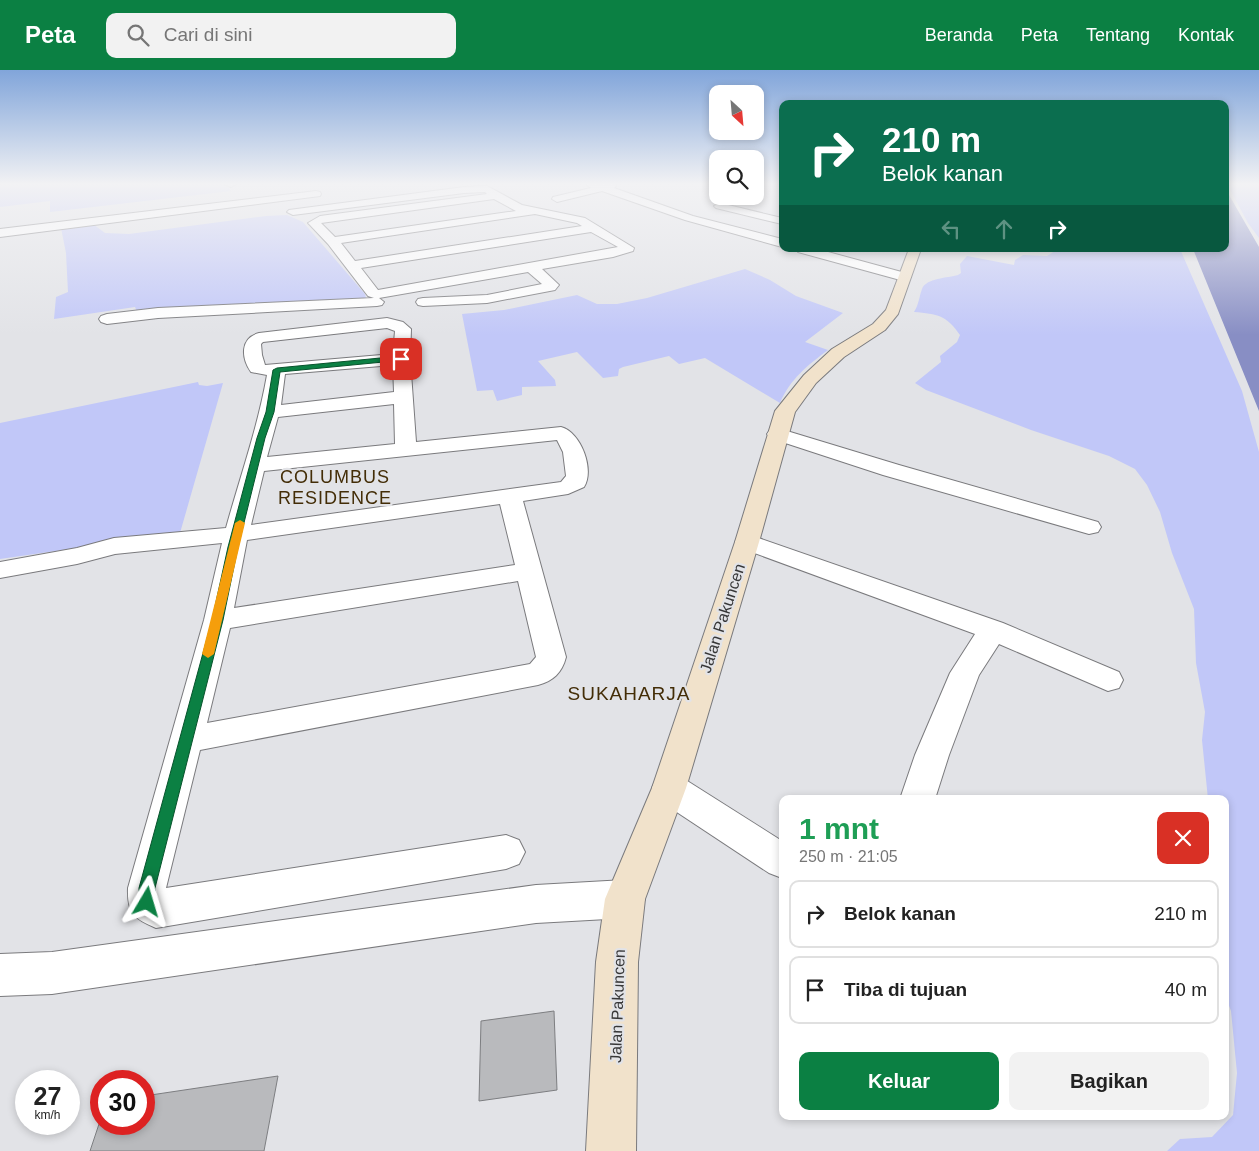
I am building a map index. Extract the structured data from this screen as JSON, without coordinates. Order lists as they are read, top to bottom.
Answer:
{
  "streets": {
    "street": ["Jalan Pakuncen"]
  },
  "districts": ["COLUMBUS RESIDENCE", "SUKAHARJA"],
  "north": "bottom right",
  "page": {
    "header": "Peta",
    "search": "Cari di sini",
    "nav": [
      "Beranda",
      "Peta",
      "Tentang",
      "Kontak"
    ],
    "turn": ["210 m", "Belok kanan"],
    "heading": ["1 mnt", "250 m · 21:05"],
    "list": [
      {
        "name": "Belok kanan",
        "value": "210 m"
      },
      {
        "name": "Tiba di tujuan",
        "value": "40 m"
      }
    ],
    "buttons": ["Keluar", "Bagikan"],
    "speed": "27 km/h",
    "limit": "30"
  }
}
